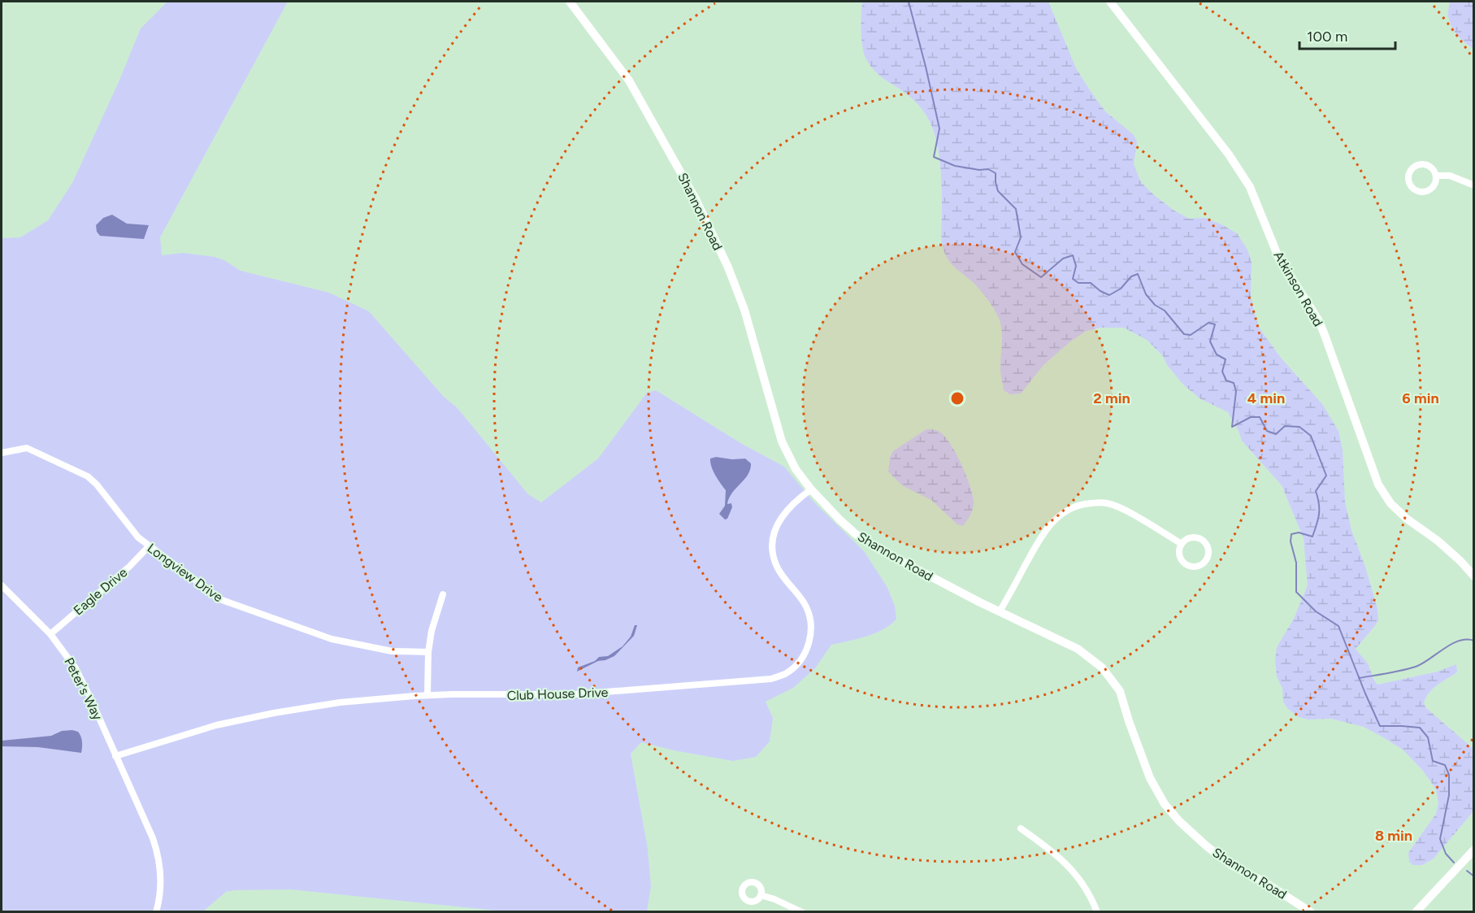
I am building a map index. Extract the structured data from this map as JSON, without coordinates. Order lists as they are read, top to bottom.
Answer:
{
  "streets": {
    "street": [
      "Shannon Road",
      "Atkinson Road",
      "Longview Drive",
      "Eagle Drive",
      "Peter's Way",
      "Club House Drive"
    ]
  },
  "crossings": [
    ["Shannon Road", "Club House Drive"],
    ["Longview Drive", "Eagle Drive"],
    ["Eagle Drive", "Peter's Way"],
    ["Peter's Way", "Club House Drive"]
  ],
  "scale_bar": "100 m",
  "rings": [
    "2 min",
    "4 min",
    "6 min",
    "8 min"
  ]
}
